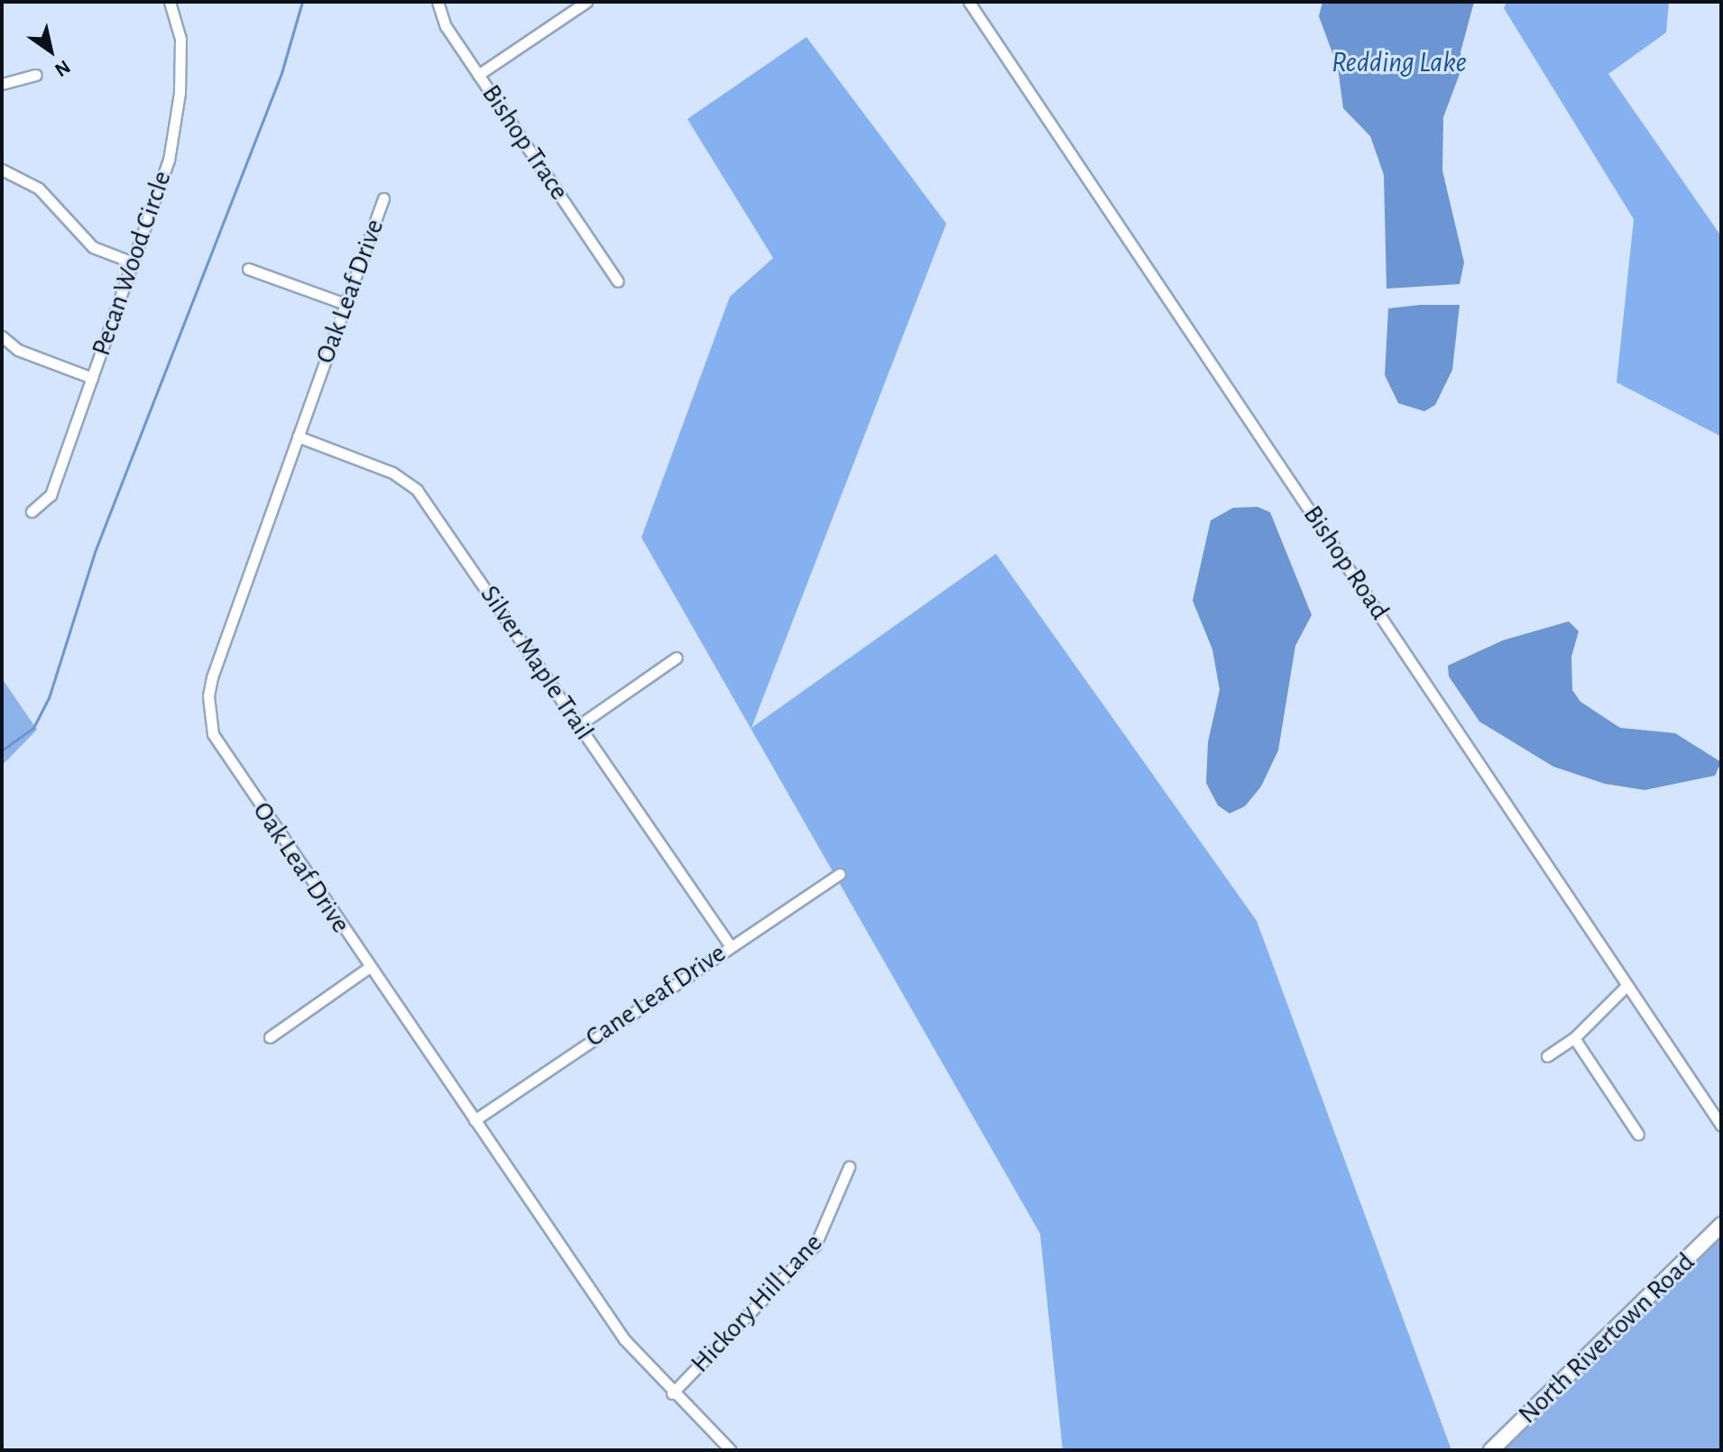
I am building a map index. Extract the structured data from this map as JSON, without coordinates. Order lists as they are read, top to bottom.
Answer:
{
  "streets": {
    "street": [
      "Bishop Trace",
      "Pecan Wood Circle",
      "Oak Leaf Drive",
      "Bishop Road",
      "Silver Maple Trail",
      "Cane Leaf Drive",
      "Hickory Hill Lane",
      "North Rivertown Road"
    ]
  },
  "crossings": [
    ["Oak Leaf Drive", "Silver Maple Trail"],
    ["Oak Leaf Drive", "Cane Leaf Drive"],
    ["Oak Leaf Drive", "Hickory Hill Lane"],
    ["Silver Maple Trail", "Cane Leaf Drive"]
  ],
  "water": ["Redding Lake"],
  "north": "bottom right"
}
